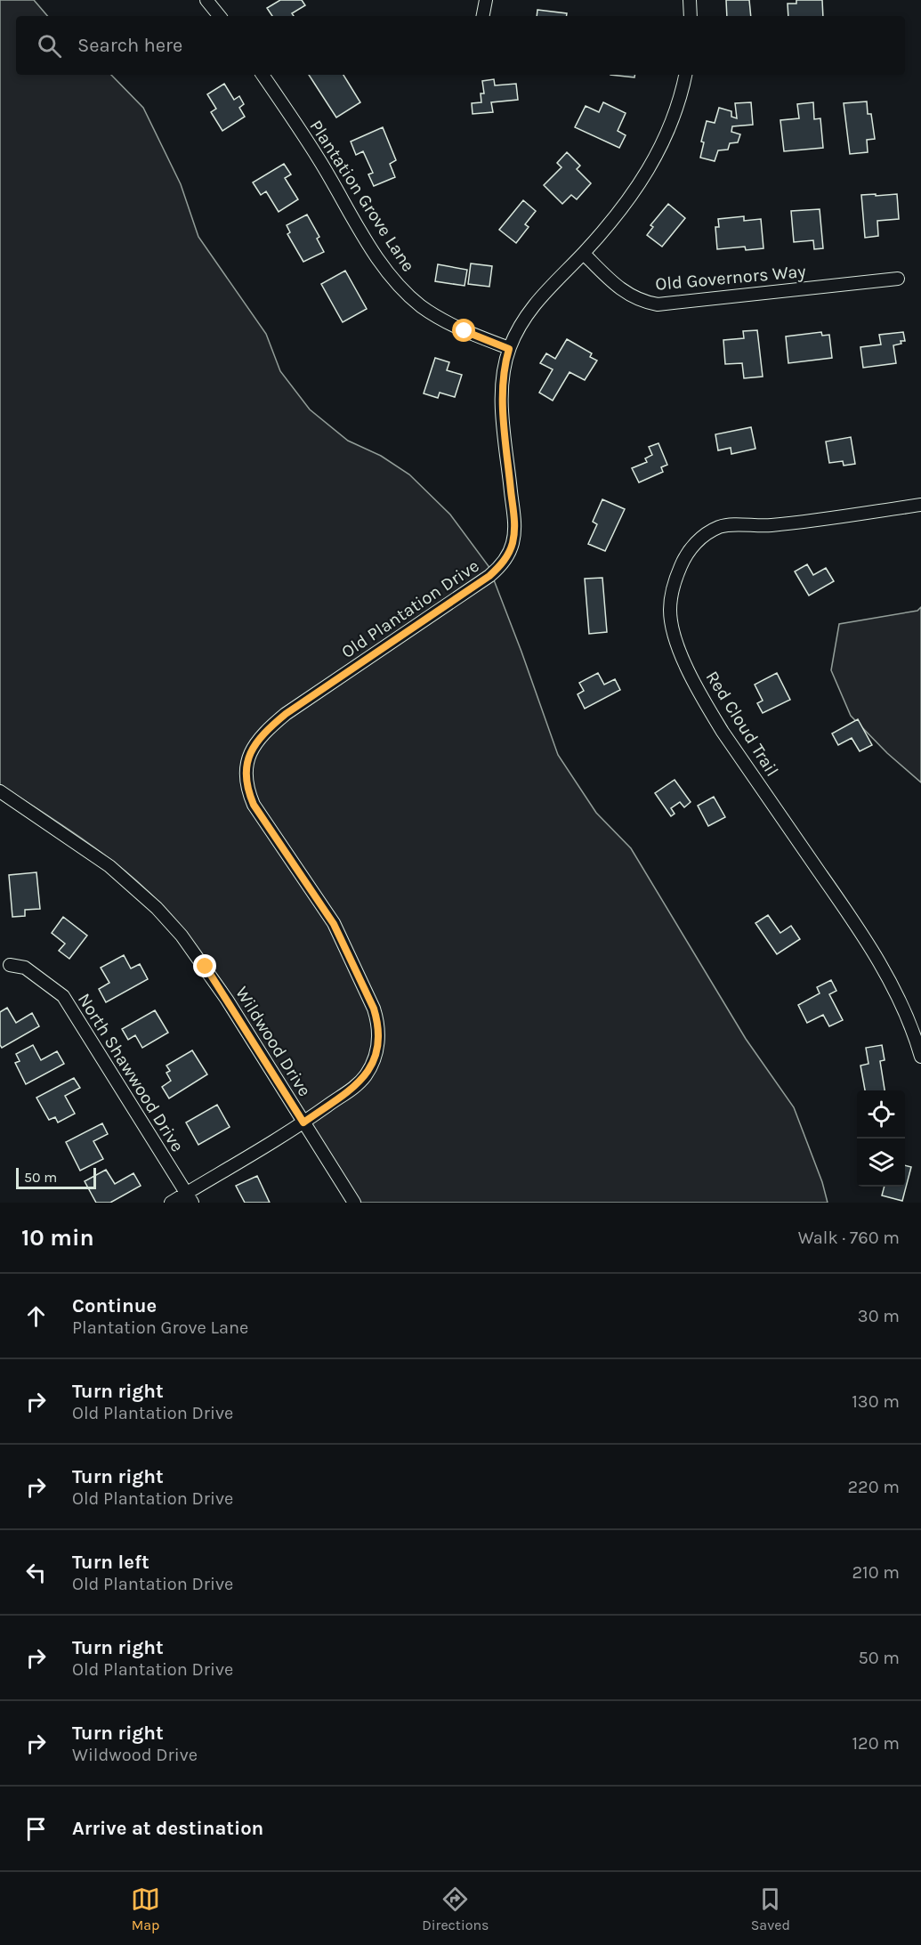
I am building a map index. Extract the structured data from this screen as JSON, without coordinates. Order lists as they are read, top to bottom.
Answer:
{
  "streets": {
    "street": [
      "Plantation Grove Lane",
      "Old Governors Way",
      "Old Plantation Drive",
      "Red Cloud Trail",
      "Wildwood Drive",
      "North Shawwood Drive"
    ]
  },
  "crossings": [
    ["Plantation Grove Lane", "Old Plantation Drive"],
    ["Old Governors Way", "Old Plantation Drive"],
    ["Old Plantation Drive", "Wildwood Drive"],
    ["Old Plantation Drive", "North Shawwood Drive"]
  ],
  "scale_bar": "50 m",
  "page": {
    "search": "Search here",
    "scale": "50 m",
    "heading": ["10 min", "Walk · 760 m"],
    "list": [
      ["Continue", "Plantation Grove Lane", "30 m"],
      ["Turn right", "Old Plantation Drive", "130 m"],
      ["Turn right", "Old Plantation Drive", "220 m"],
      ["Turn left", "Old Plantation Drive", "210 m"],
      ["Turn right", "Old Plantation Drive", "50 m"],
      ["Turn right", "Wildwood Drive", "120 m"],
      "Arrive at destination"
    ],
    "nav": ["Map", "Directions", "Saved"]
  }
}
